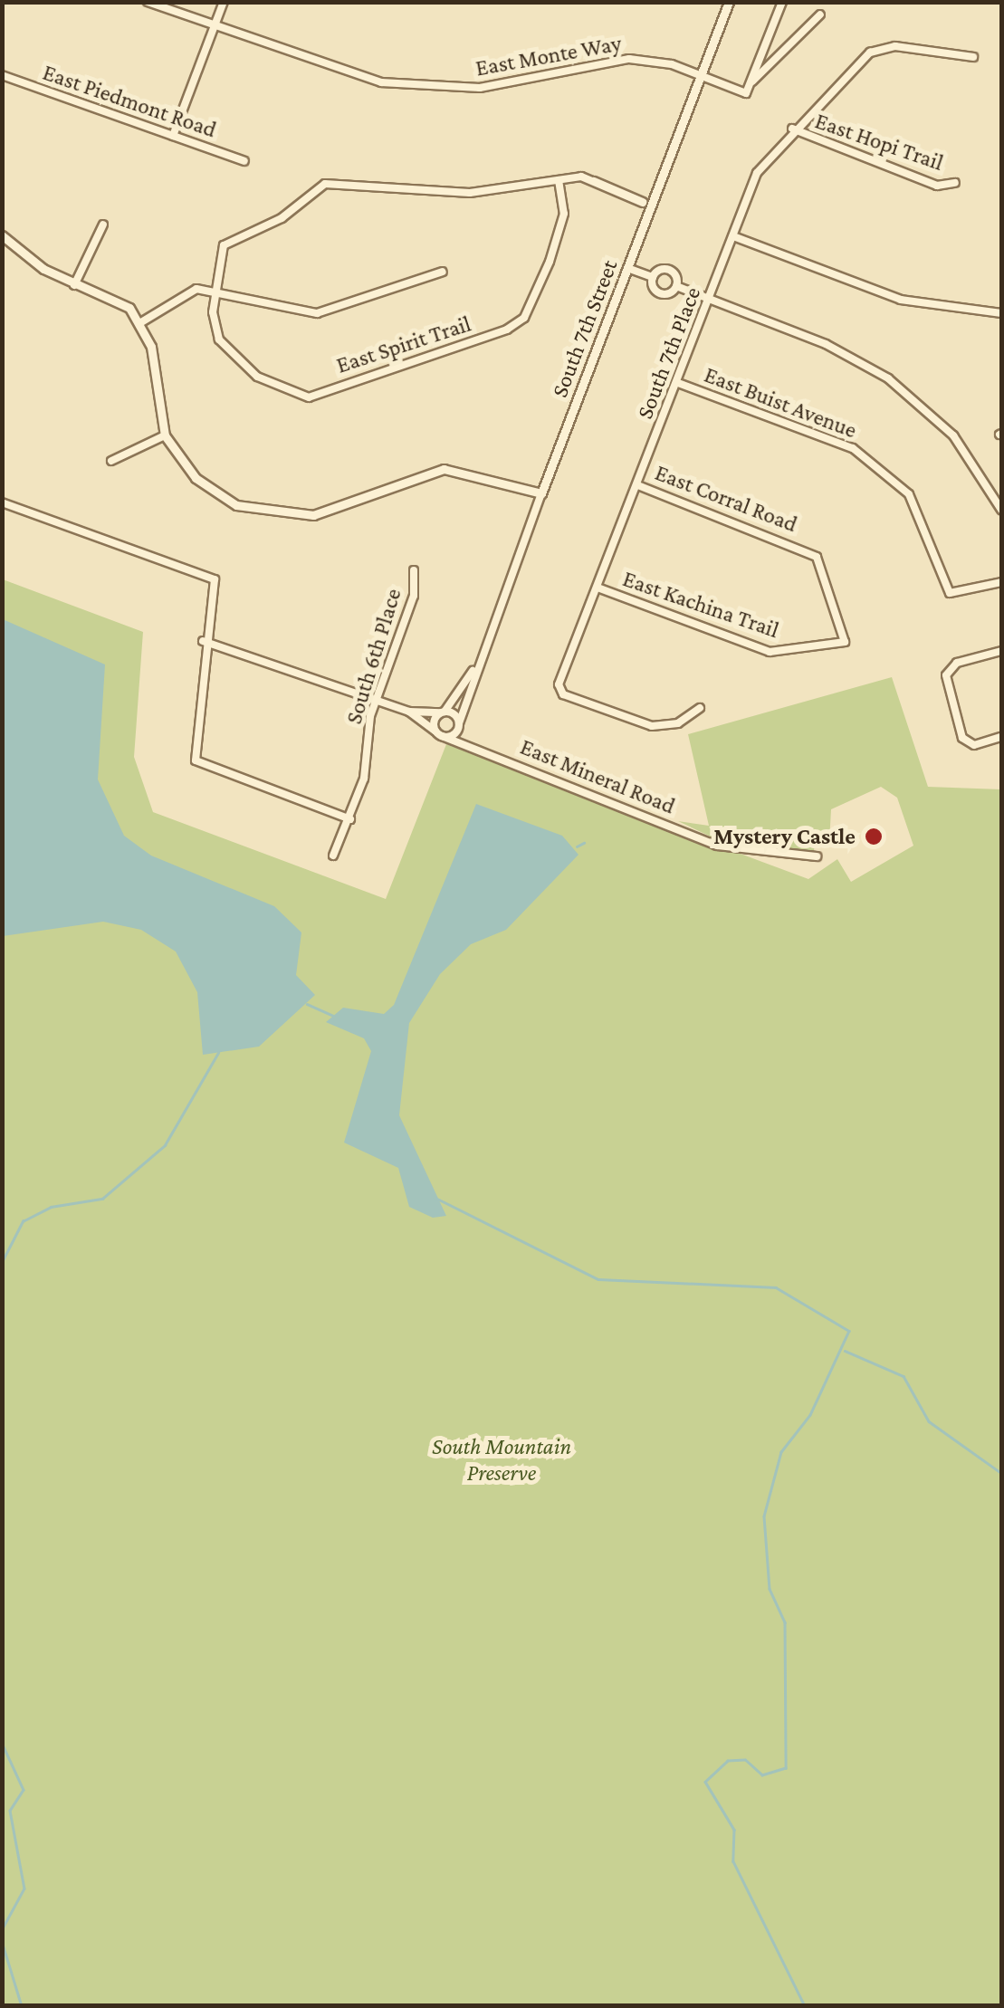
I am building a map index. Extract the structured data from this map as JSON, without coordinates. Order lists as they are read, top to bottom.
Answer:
{
  "streets": {
    "street": [
      "East Monte Way",
      "East Piedmont Road",
      "East Hopi Trail",
      "South 7th Street",
      "East Spirit Trail",
      "South 7th Place",
      "East Buist Avenue",
      "East Corral Road",
      "East Kachina Trail",
      "South 6th Place",
      "East Mineral Road"
    ]
  },
  "crossings": [
    ["East Monte Way", "South 7th Street"],
    ["East Hopi Trail", "South 7th Place"],
    ["South 7th Street", "East Mineral Road"],
    ["South 7th Place", "East Buist Avenue"],
    ["South 7th Place", "East Corral Road"],
    ["South 7th Place", "East Kachina Trail"],
    ["East Corral Road", "East Kachina Trail"],
    ["South 6th Place", "East Mineral Road"]
  ],
  "parks": ["South Mountain Preserve"],
  "places": ["Mystery Castle"]
}
